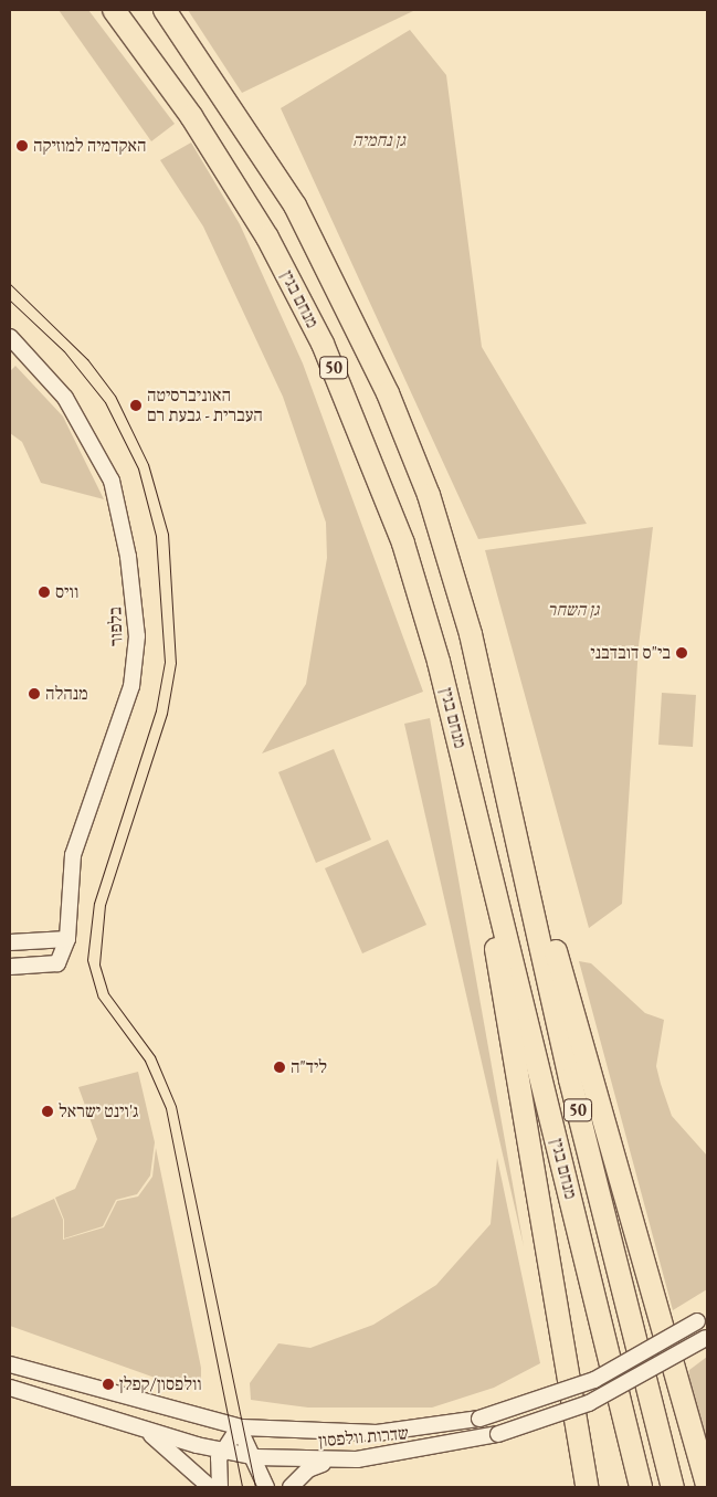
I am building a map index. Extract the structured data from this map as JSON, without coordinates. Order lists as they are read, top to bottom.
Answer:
{
  "streets": {
    "highway": ["מנחם בגין", "50"],
    "street": ["בלפור", "שדרות וולפסון"]
  },
  "parks": ["גן נחמיה", "גן השחר"],
  "places": [
    "האקדמיה למוזיקה",
    "האוניברסיטה העברית - גבעת רם",
    "וויס",
    "בי\"ס דובדבני",
    "מנהלה",
    "ליד\"ה",
    "ג'וינט ישראל",
    "וולפסון/קפלן"
  ]
}
